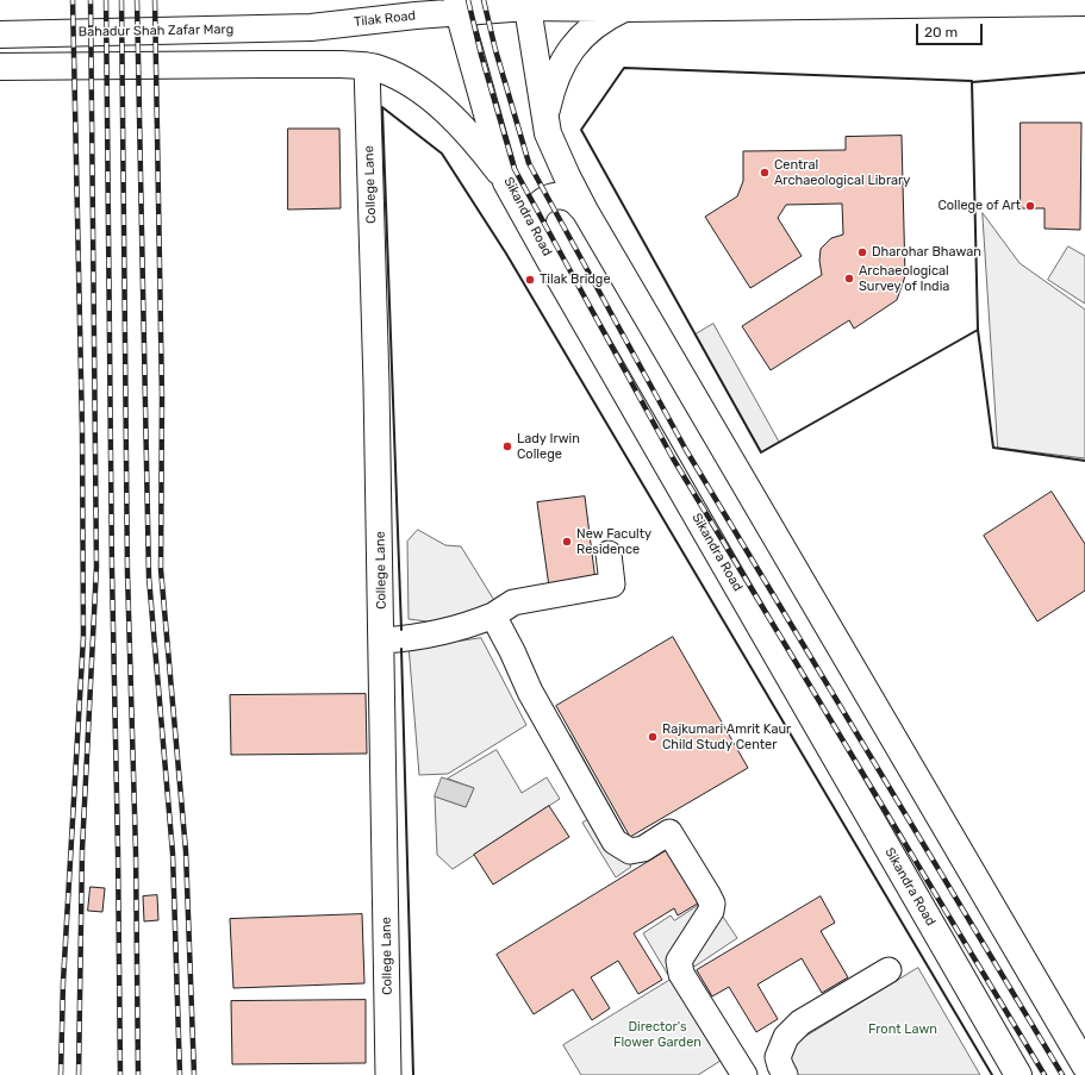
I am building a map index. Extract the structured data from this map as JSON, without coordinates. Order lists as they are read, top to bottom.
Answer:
{
  "streets": {
    "main road": ["Tilak Road", "Bahadur Shah Zafar Marg", "Sikandra Road"],
    "street": ["College Lane"]
  },
  "crossings": [
    ["Tilak Road", "Bahadur Shah Zafar Marg"],
    ["Tilak Road", "Sikandra Road"]
  ],
  "parks": ["Director's Flower Garden", "Front Lawn"],
  "places": [
    "Central Archaeological Library",
    "College of Art",
    "Dharohar Bhawan",
    "Archaeological Survey of India",
    "Tilak Bridge",
    "Lady Irwin College",
    "New Faculty Residence",
    "Rajkumari Amrit Kaur Child Study Center"
  ],
  "scale_bar": "20 m"
}
